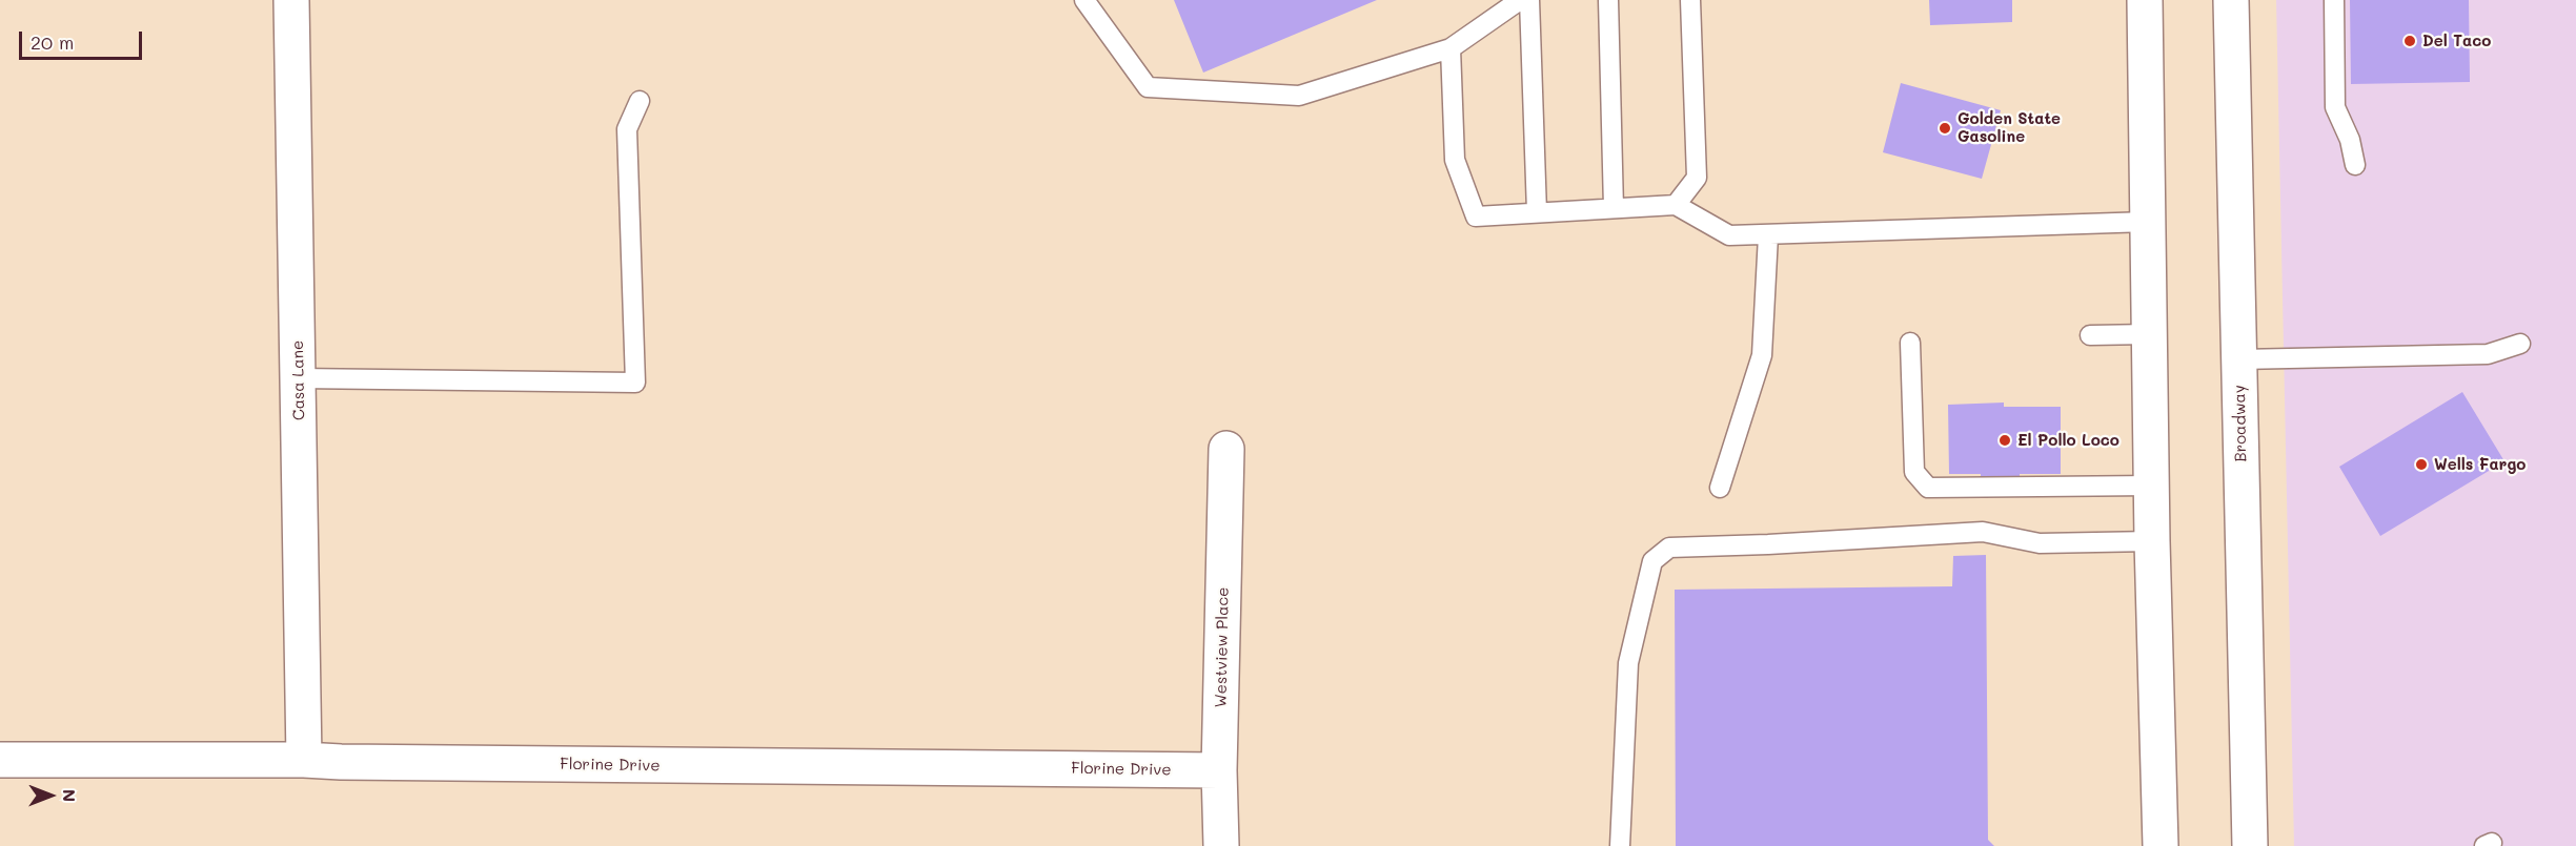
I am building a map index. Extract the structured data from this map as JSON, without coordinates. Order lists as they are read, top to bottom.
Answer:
{
  "streets": {
    "street": [
      "Casa Lane",
      "Broadway",
      "Westview Place",
      "Florine Drive"
    ]
  },
  "crossings": [
    ["Casa Lane", "Florine Drive"],
    ["Westview Place", "Florine Drive"]
  ],
  "places": [
    "Del Taco",
    "Golden State Gasoline",
    "El Pollo Loco",
    "Wells Fargo"
  ],
  "scale_bar": "20 m",
  "north": "right"
}
